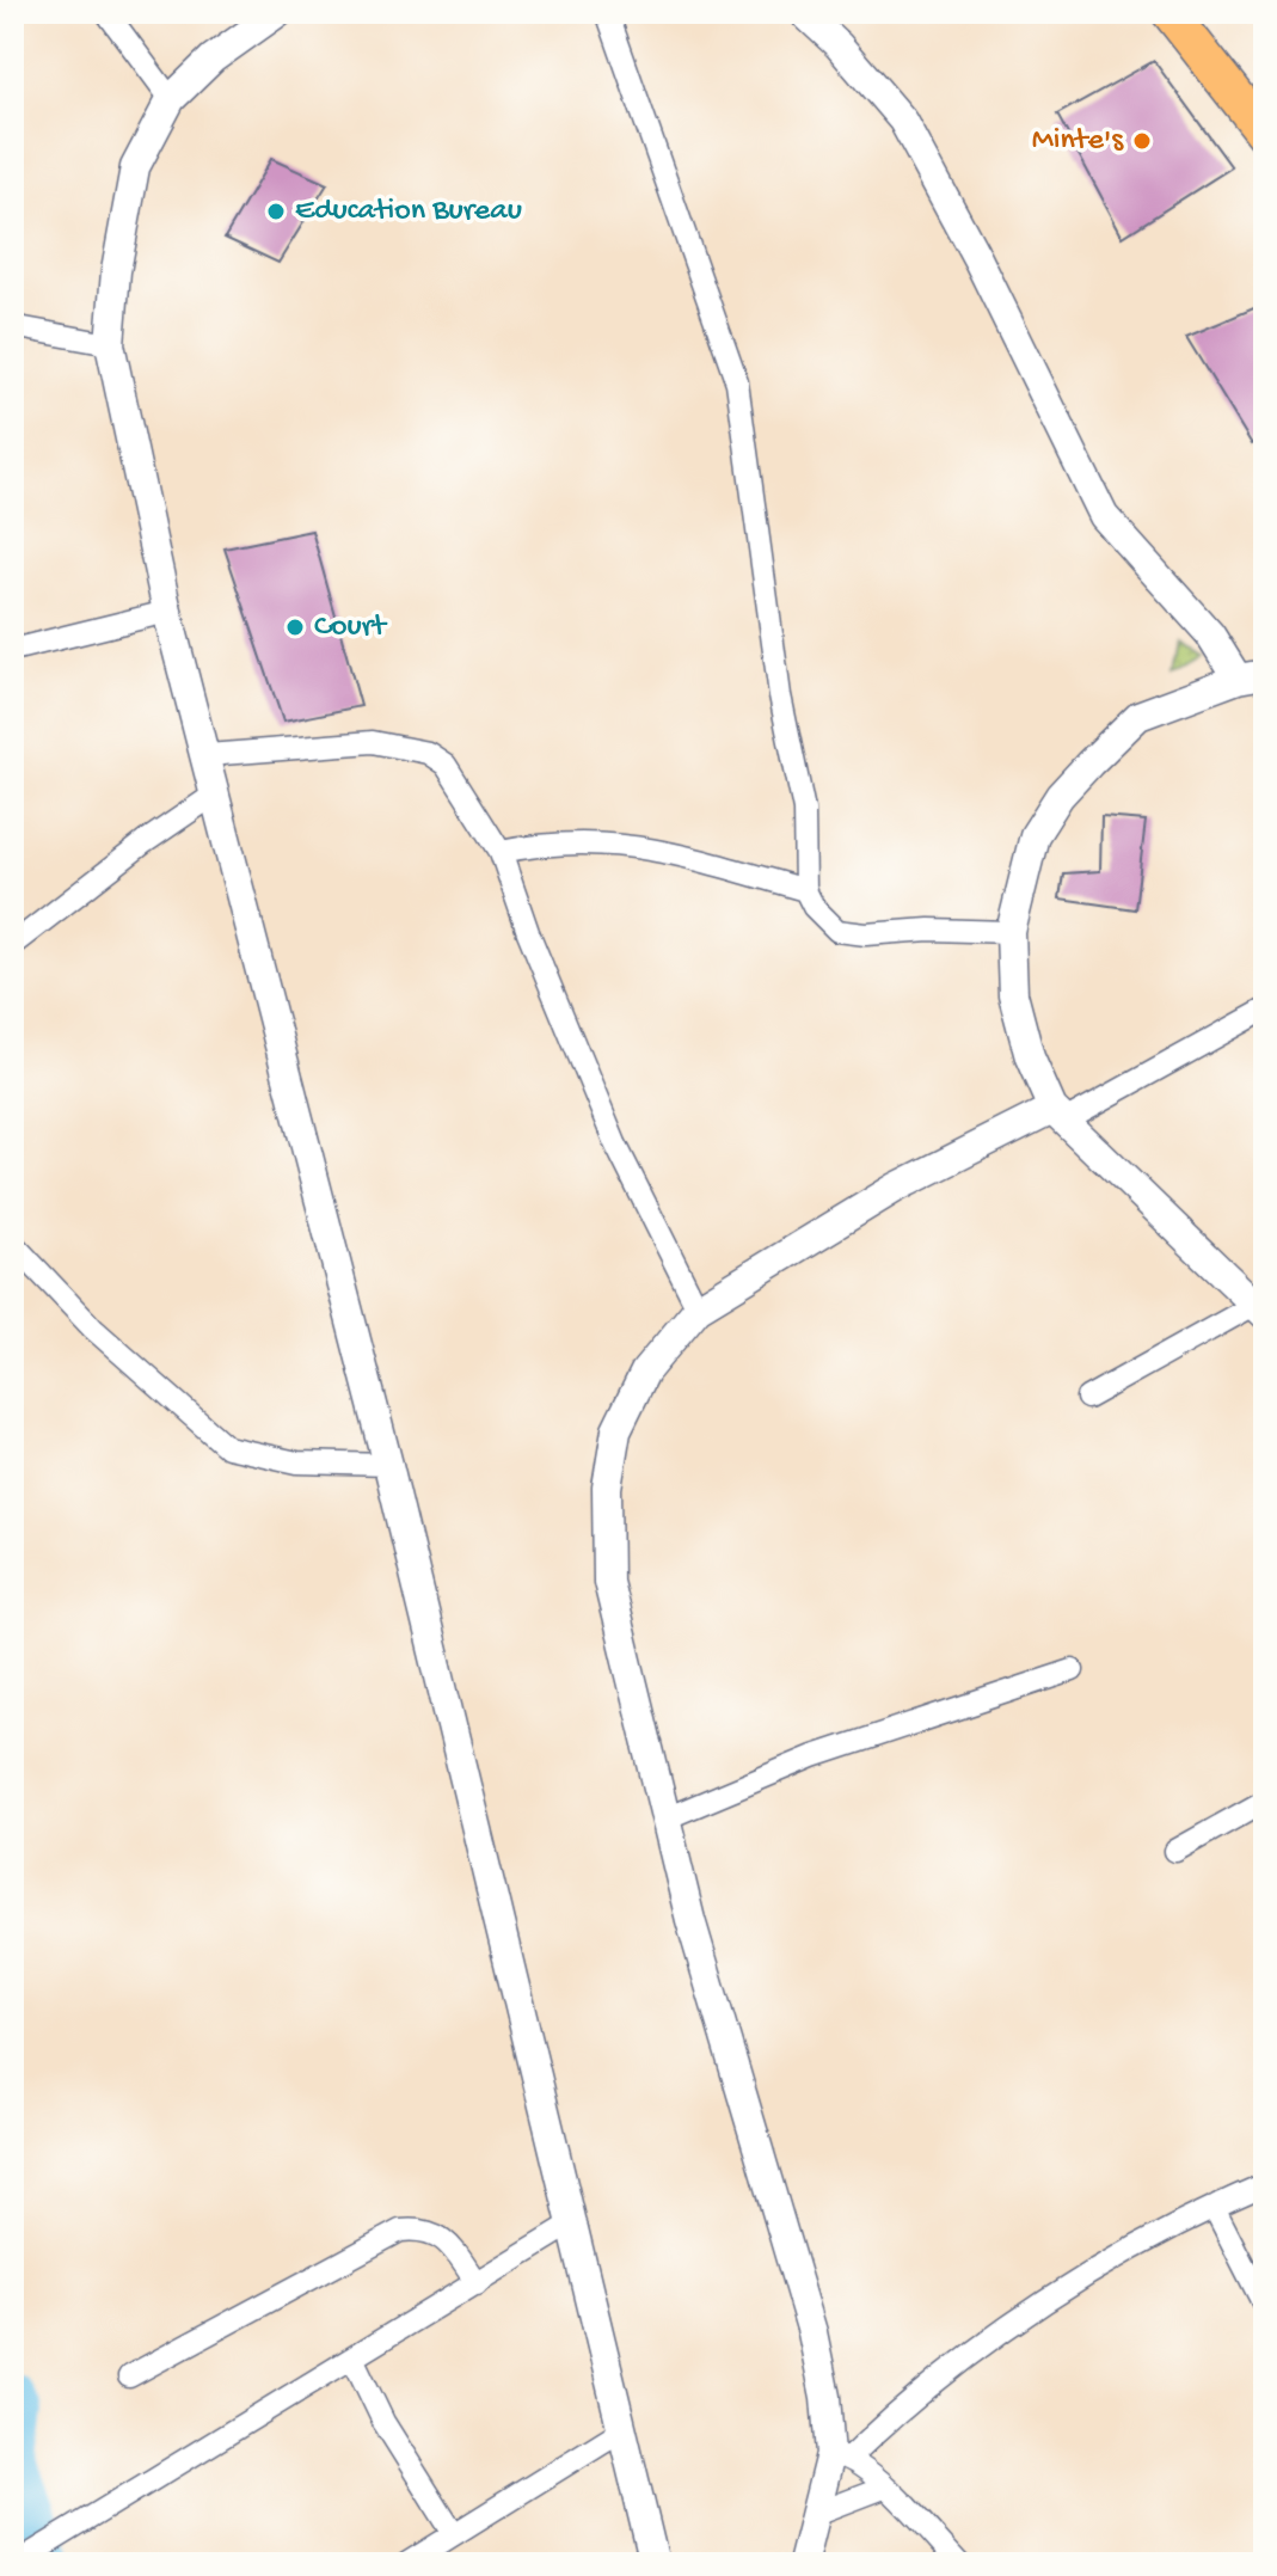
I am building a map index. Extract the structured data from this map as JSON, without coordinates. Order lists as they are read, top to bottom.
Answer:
{
  "places": ["Minte's", "Education Bureau", "Court"]
}
